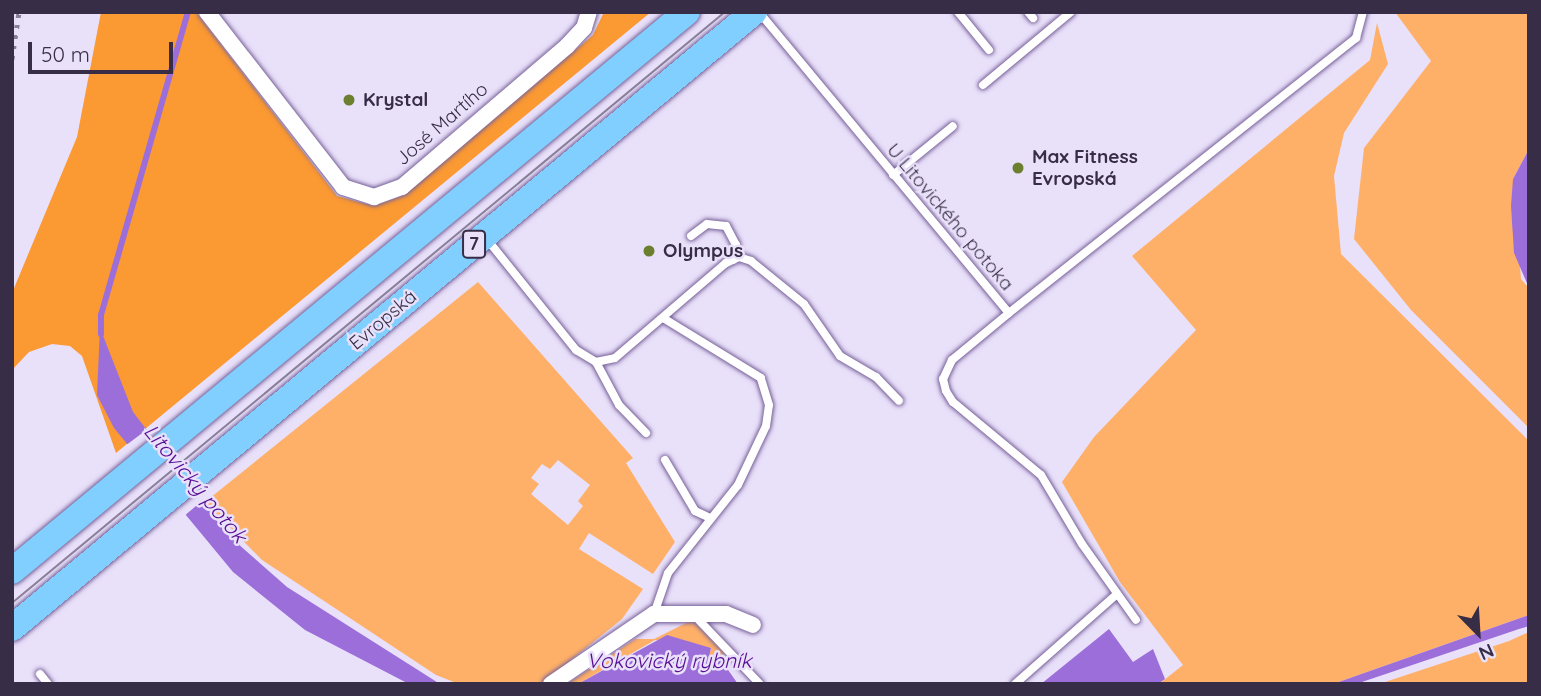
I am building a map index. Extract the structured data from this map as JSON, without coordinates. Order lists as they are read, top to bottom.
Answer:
{
  "streets": {
    "main road": ["7", "Evropská"],
    "street": ["José Martího"],
    "lane": ["U Litovického potoka"]
  },
  "water": ["Litovický potok", "Vokovický rybník"],
  "places": ["Krystal", "Max Fitness Evropská", "Olympus"],
  "scale_bar": "50 m",
  "north": "bottom right"
}
